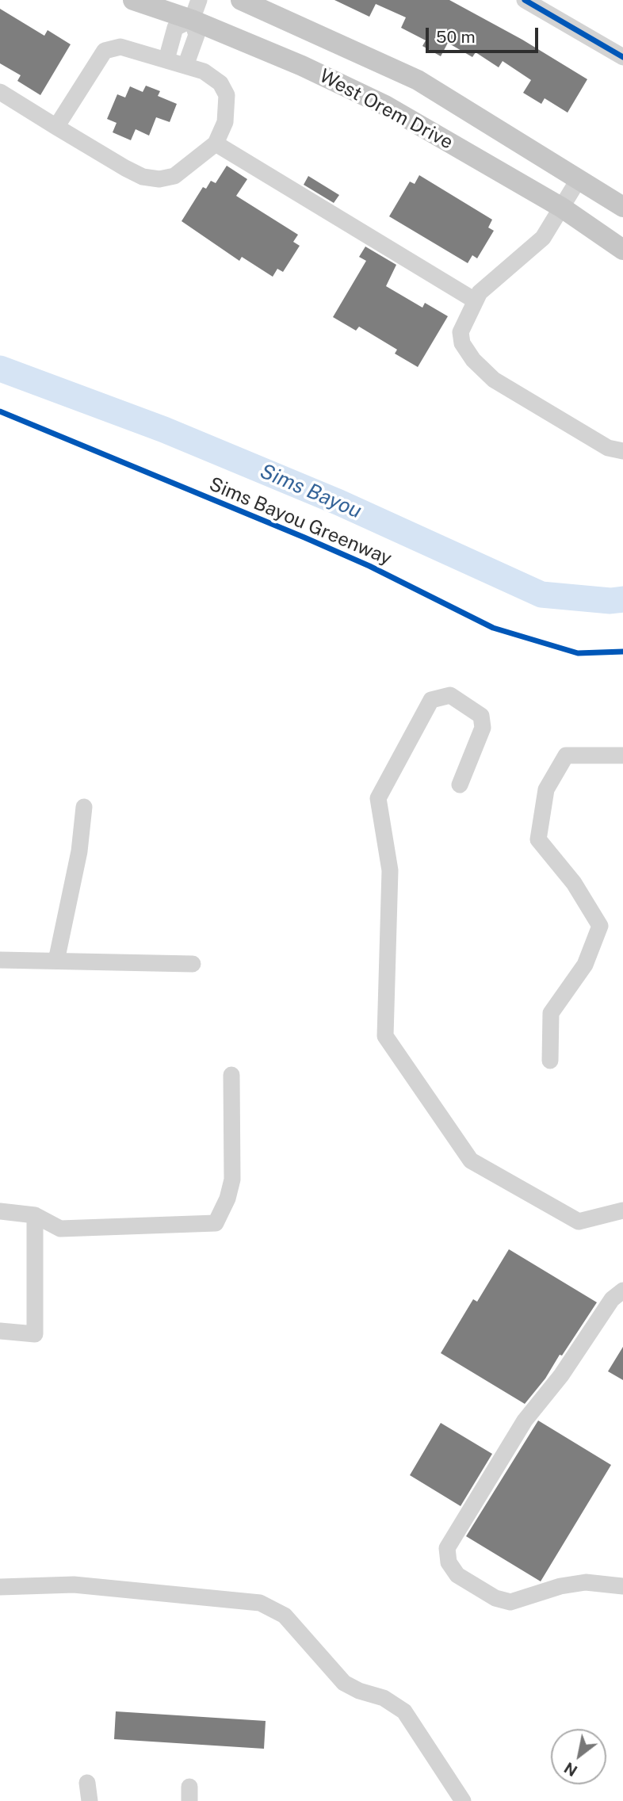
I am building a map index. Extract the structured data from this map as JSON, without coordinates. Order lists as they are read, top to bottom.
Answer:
{
  "streets": {
    "main road": ["West Orem Drive"],
    "cycle path": ["Sims Bayou Greenway"]
  },
  "water": ["Sims Bayou"],
  "scale_bar": "50 m",
  "north": "bottom left"
}
